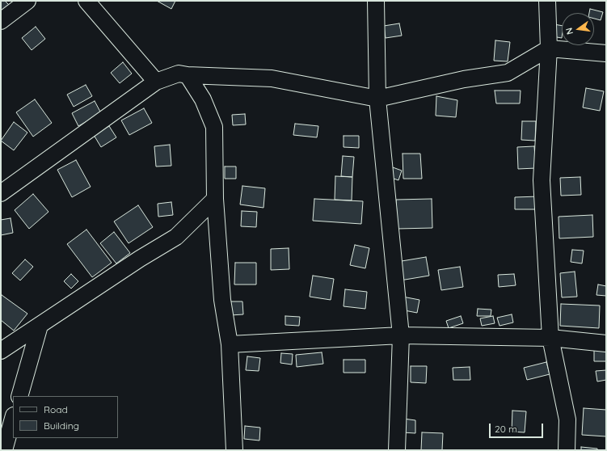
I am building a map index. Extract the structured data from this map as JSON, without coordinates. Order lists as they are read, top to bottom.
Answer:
{
  "legend": ["Road", "Building"],
  "scale_bar": "20 m",
  "north": "left"
}
